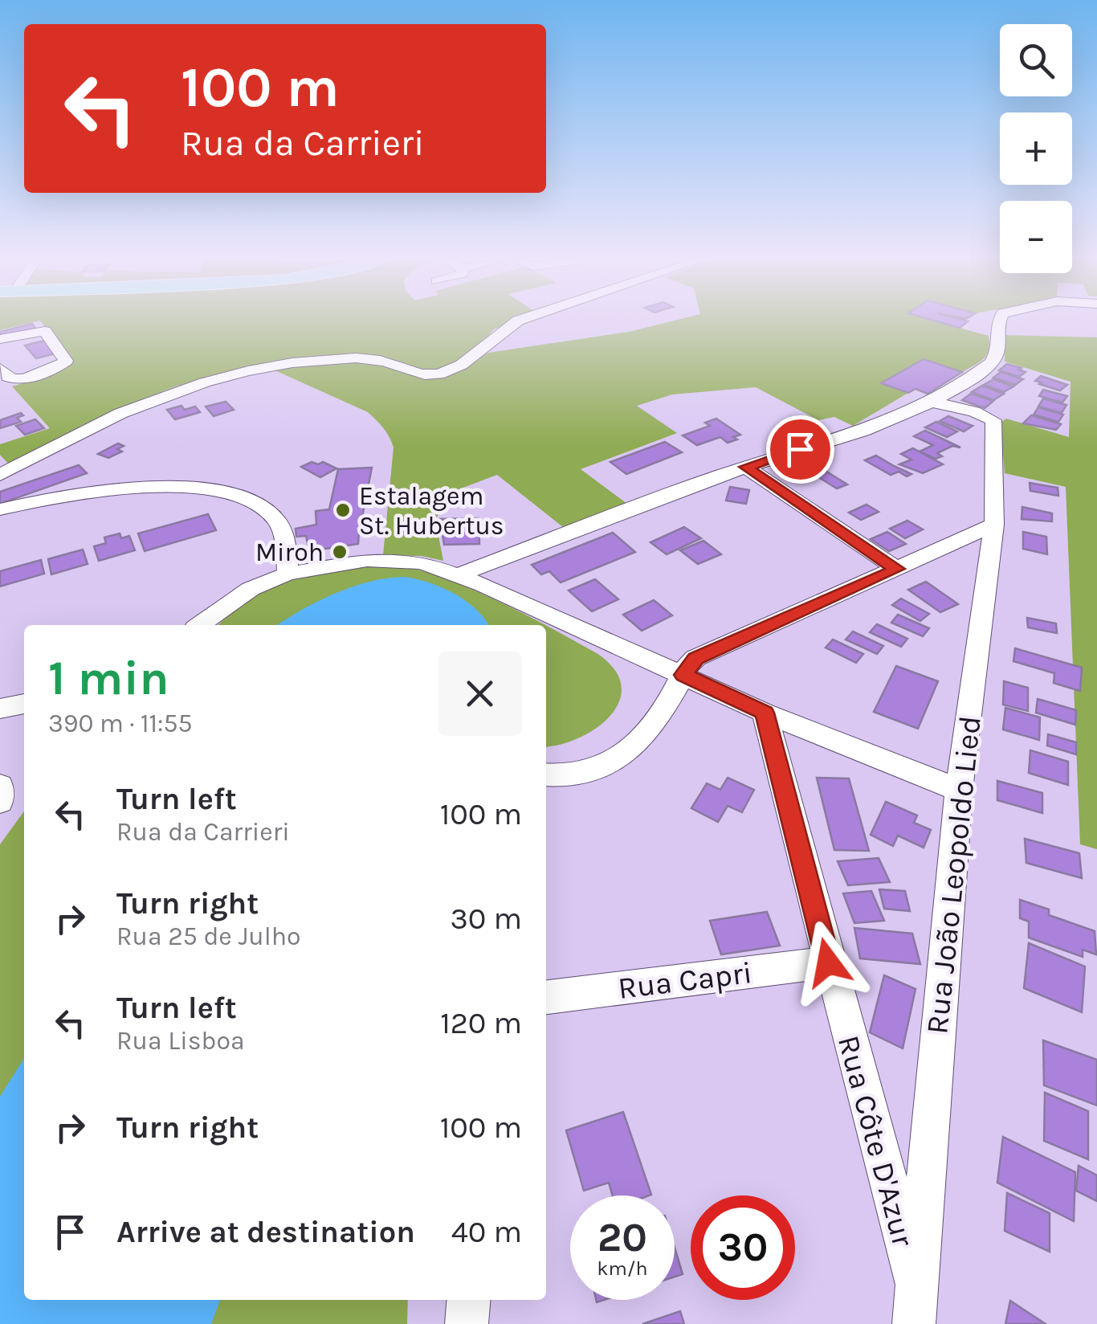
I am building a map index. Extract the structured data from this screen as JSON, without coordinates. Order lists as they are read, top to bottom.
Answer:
{
  "streets": {
    "street": ["Rua João Leopoldo Lied", "Rua Capri", "Rua Côte D'Azur"]
  },
  "crossings": [
    ["Rua João Leopoldo Lied", "Rua Côte D'Azur"],
    ["Rua Capri", "Rua Côte D'Azur"]
  ],
  "places": ["Estalagem St. Hubertus", "Miroh"],
  "page": {
    "map_buttons": ["+", "−"],
    "turn": ["100 m", "Rua da Carrieri"],
    "heading": ["1 min", "390 m · 11:55"],
    "list": [
      {
        "name": "Turn left",
        "note": "Rua da Carrieri",
        "value": "100 m"
      },
      {
        "name": "Turn right",
        "note": "Rua 25 de Julho",
        "value": "30 m"
      },
      {
        "name": "Turn left",
        "note": "Rua Lisboa",
        "value": "120 m"
      },
      {
        "name": "Turn right",
        "value": "100 m"
      },
      {
        "name": "Arrive at destination",
        "value": "40 m"
      }
    ],
    "speed": "20 km/h",
    "limit": "30"
  }
}
